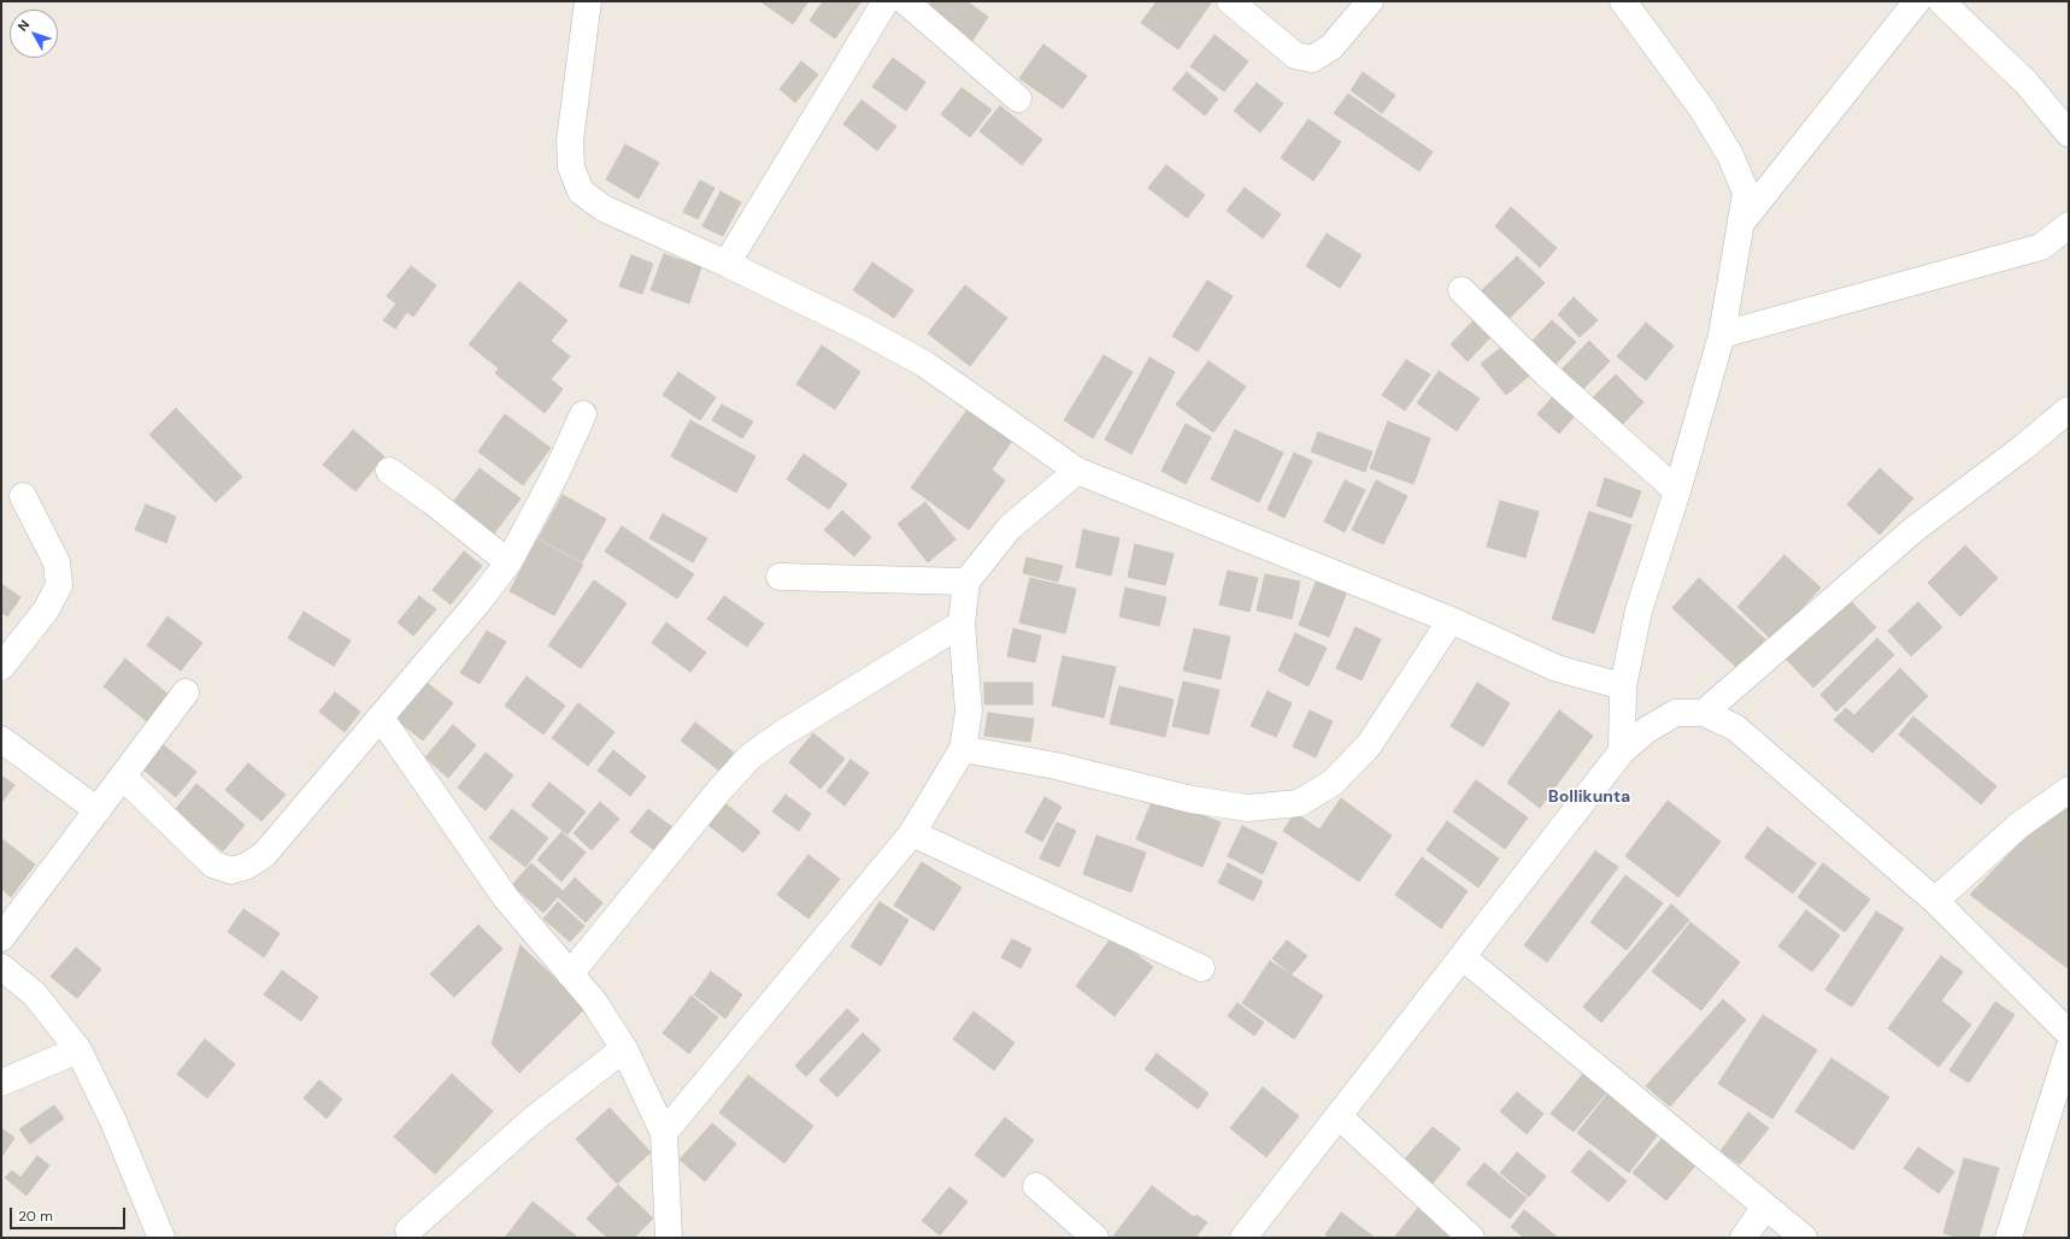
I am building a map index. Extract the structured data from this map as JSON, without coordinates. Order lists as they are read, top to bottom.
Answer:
{
  "districts": ["Bollikunta"],
  "scale_bar": "20 m",
  "north": "top left"
}
